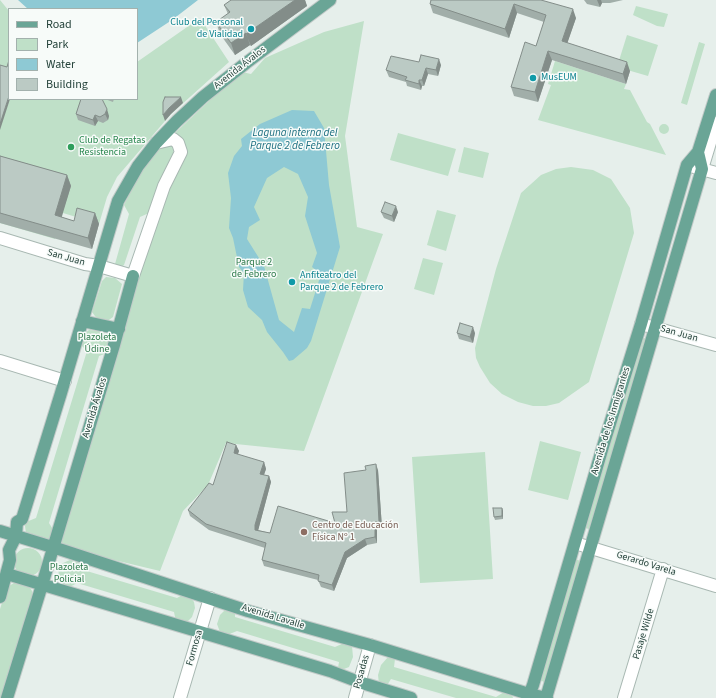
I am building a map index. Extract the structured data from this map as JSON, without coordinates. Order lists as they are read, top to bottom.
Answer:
{
  "streets": {
    "main road": ["Avenida Ávalos", "Avenida de los Inmigrantes", "Avenida Lavalle"],
    "street": [
      "San Juan",
      "Gerardo Varela",
      "Pasaje Wilde",
      "Formosa",
      "Posadas"
    ]
  },
  "crossings": [
    ["Avenida Ávalos", "San Juan"],
    ["Avenida Ávalos", "Avenida Lavalle"],
    ["San Juan", "Avenida de los Inmigrantes"],
    ["Avenida de los Inmigrantes", "Gerardo Varela"],
    ["Avenida de los Inmigrantes", "Avenida Lavalle"],
    ["Gerardo Varela", "Pasaje Wilde"],
    ["Avenida Lavalle", "Formosa"],
    ["Avenida Lavalle", "Posadas"]
  ],
  "water": ["Laguna interna del Parque 2 de Febrero"],
  "parks": ["Parque 2 de Febrero", "Plazoleta Údine", "Plazoleta Policial"],
  "places": [
    "Club del Personal de Vialidad",
    "MusEUM",
    "Club de Regatas Resistencia",
    "Anfiteatro del Parque 2 de Febrero",
    "Centro de Educación Física Nº 1"
  ],
  "legend": [
    "Road",
    "Park",
    "Water",
    "Building"
  ]
}
